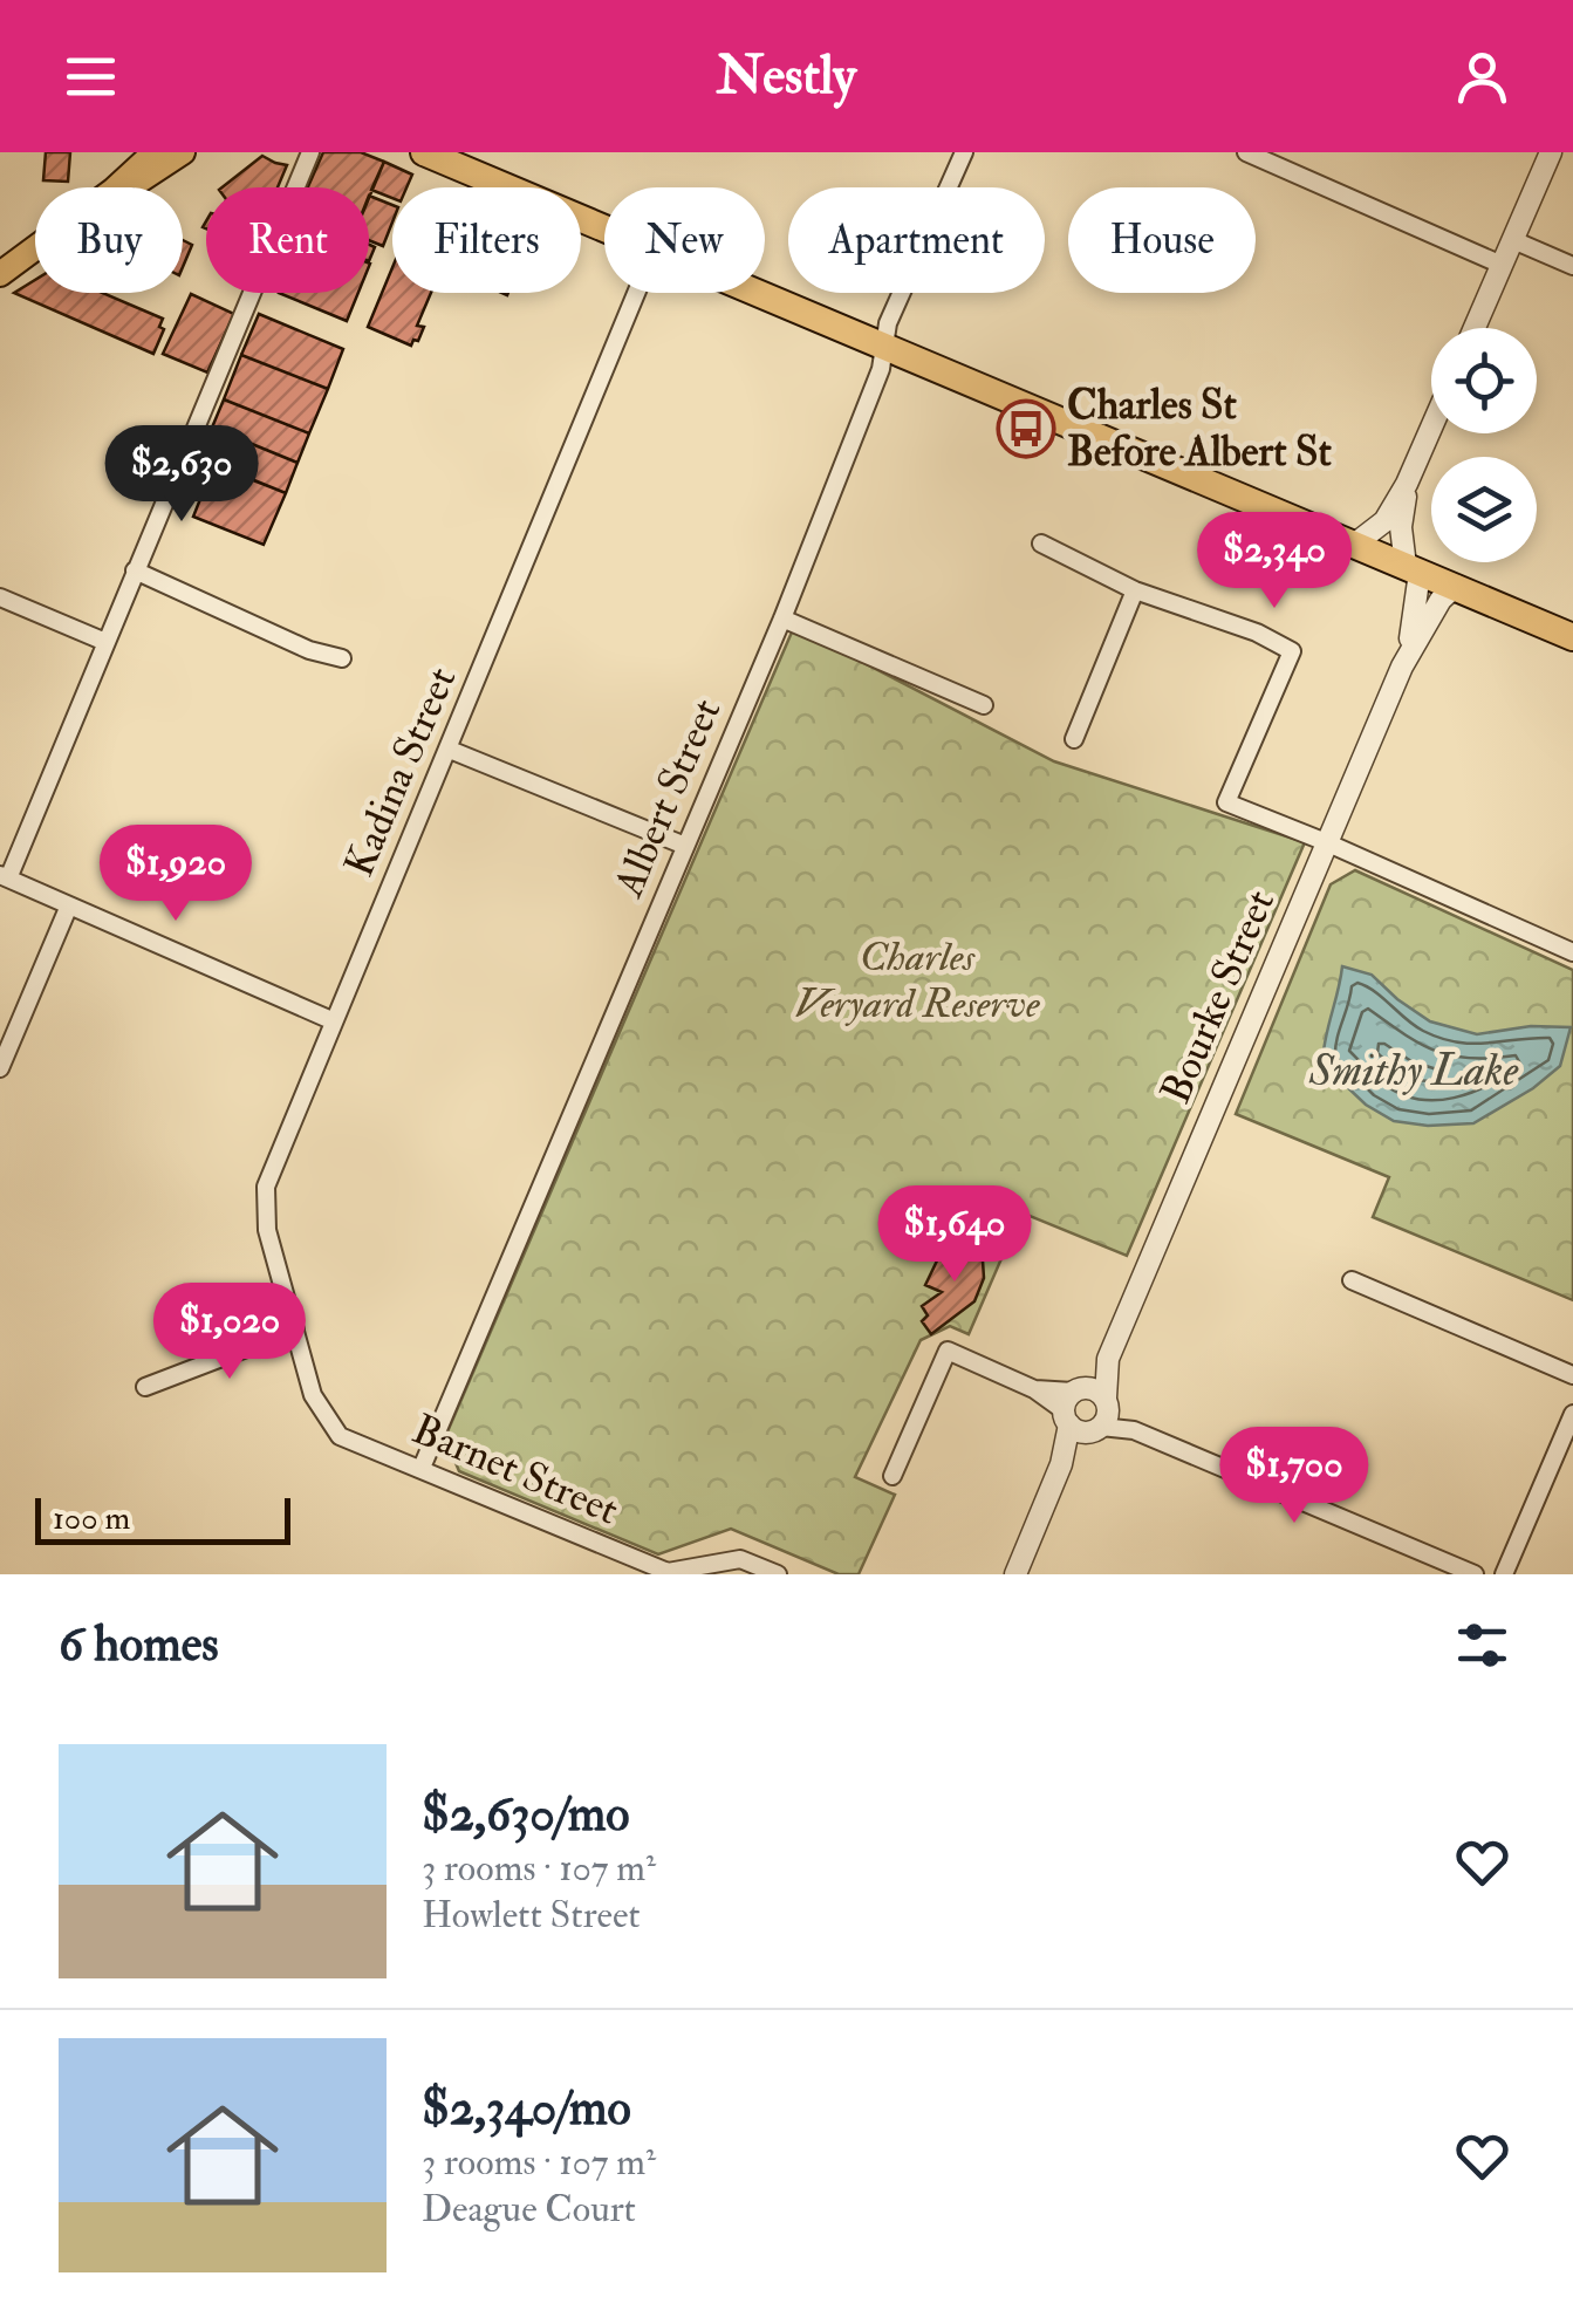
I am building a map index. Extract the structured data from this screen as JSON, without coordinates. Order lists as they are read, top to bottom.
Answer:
{
  "streets": {
    "street": [
      "Kadina Street",
      "Albert Street",
      "Bourke Street",
      "Barnet Street"
    ]
  },
  "crossings": [
    ["Kadina Street", "Barnet Street"],
    ["Albert Street", "Barnet Street"]
  ],
  "water": ["Smithy Lake"],
  "parks": ["Charles Veryard Reserve"],
  "places": {
    "bus stop": ["Charles St Before Albert St"]
  },
  "scale_bar": "100 m",
  "page": {
    "header": "Nestly",
    "chip": [
      "Buy",
      "Rent",
      "Filters",
      "New",
      "Apartment",
      "House"
    ],
    "price": [
      "$2,630",
      "$2,340",
      "$1,920",
      "$1,640",
      "$1,020",
      "$1,700"
    ],
    "scale": "100 m",
    "heading": "6 homes",
    "list": [
      {
        "name": "$2,630/mo",
        "note": "3 rooms · 107 m² · Howlett Street"
      },
      {
        "name": "$2,340/mo",
        "note": "3 rooms · 107 m² · Deague Court"
      }
    ]
  }
}
